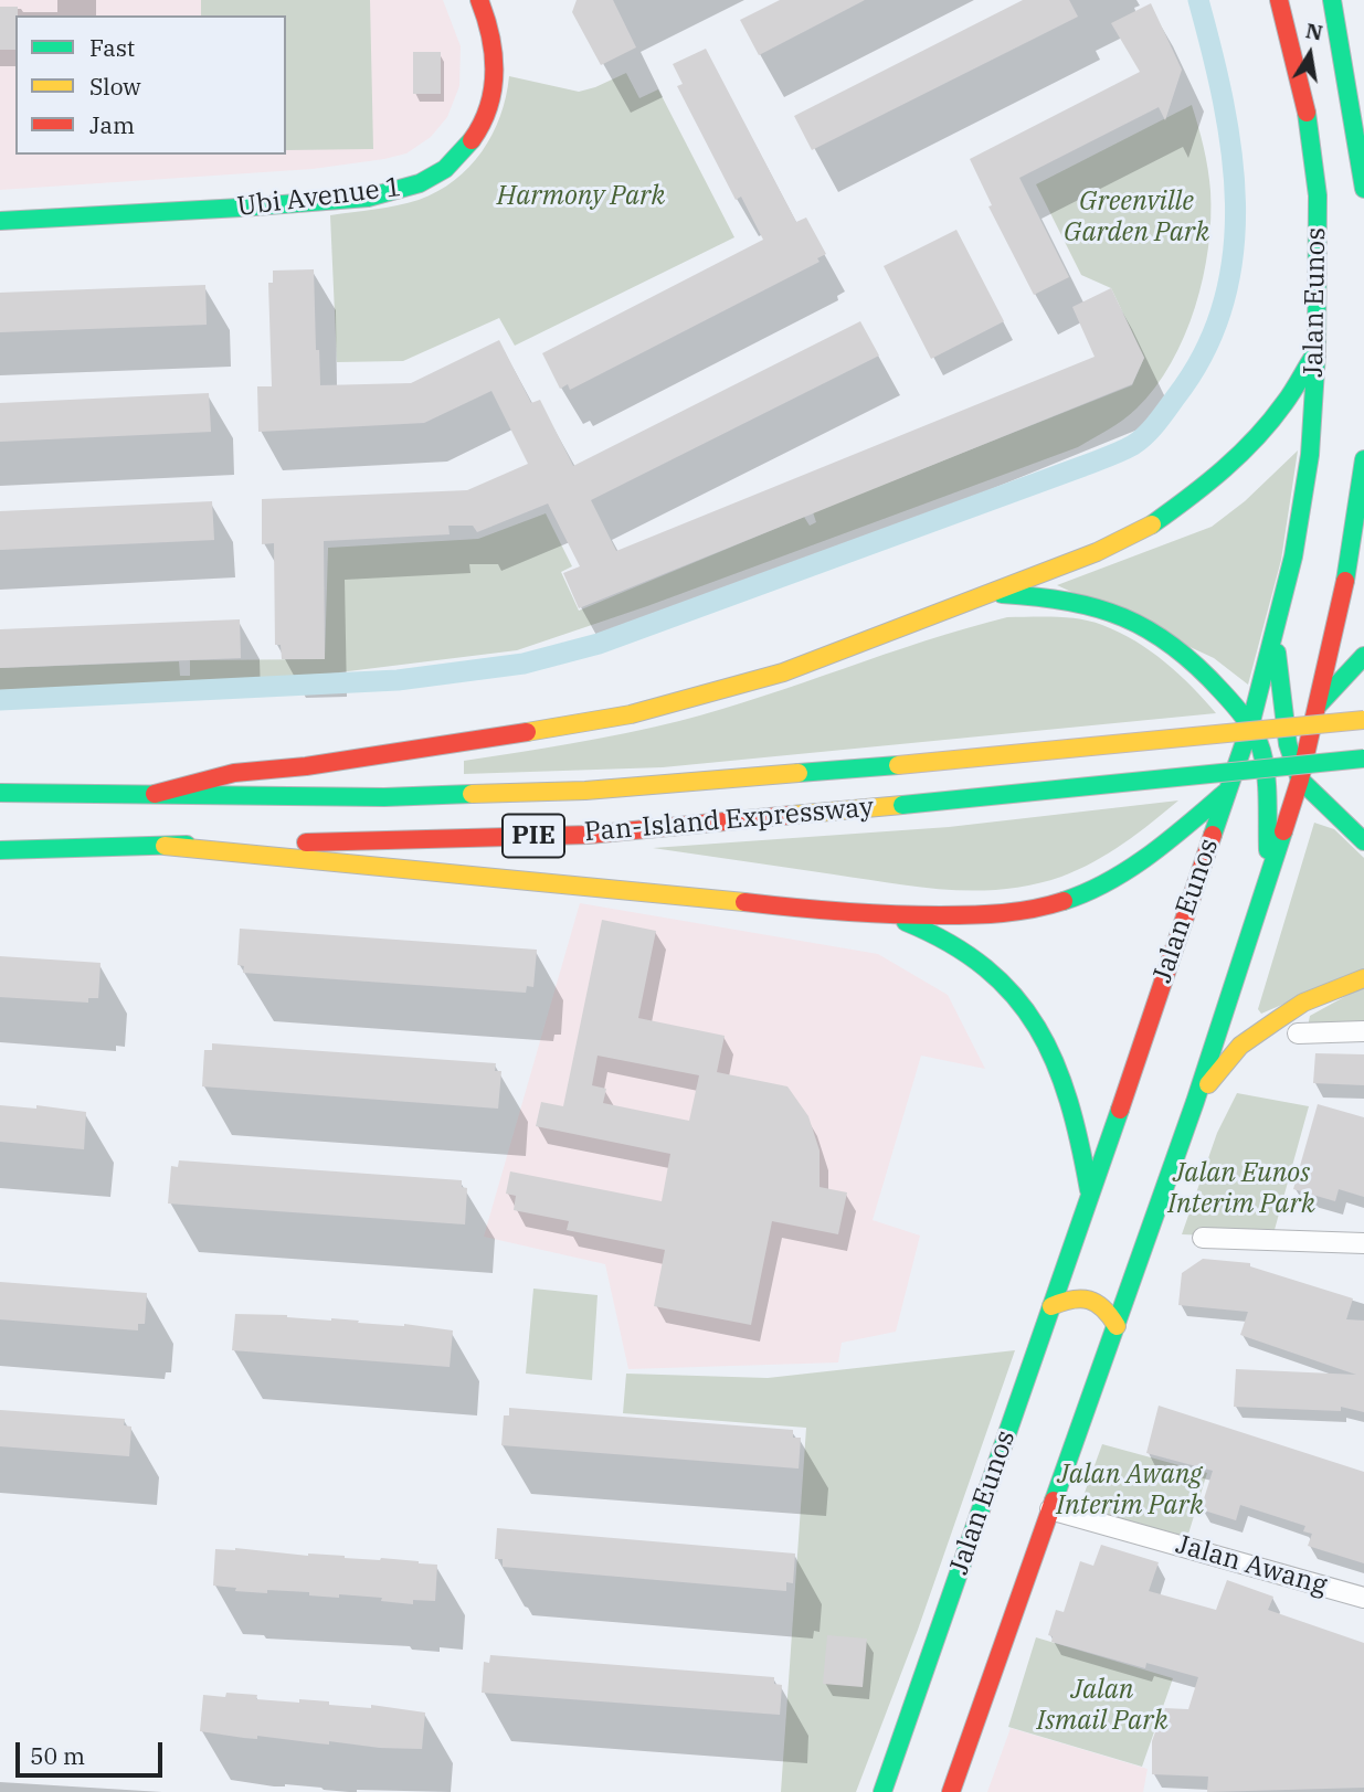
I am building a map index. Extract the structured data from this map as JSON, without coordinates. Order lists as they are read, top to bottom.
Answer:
{
  "streets": {
    "main road": [
      "Ubi Avenue 1",
      "Jalan Eunos",
      "Pan-Island Expressway",
      "PIE"
    ],
    "street": ["Jalan Awang"]
  },
  "parks": [
    "Harmony Park",
    "Greenville Garden Park",
    "Jalan Eunos Interim Park",
    "Jalan Awang Interim Park",
    "Jalan Ismail Park"
  ],
  "legend": ["Fast", "Slow", "Jam"],
  "scale_bar": "50 m",
  "north": "top"
}
